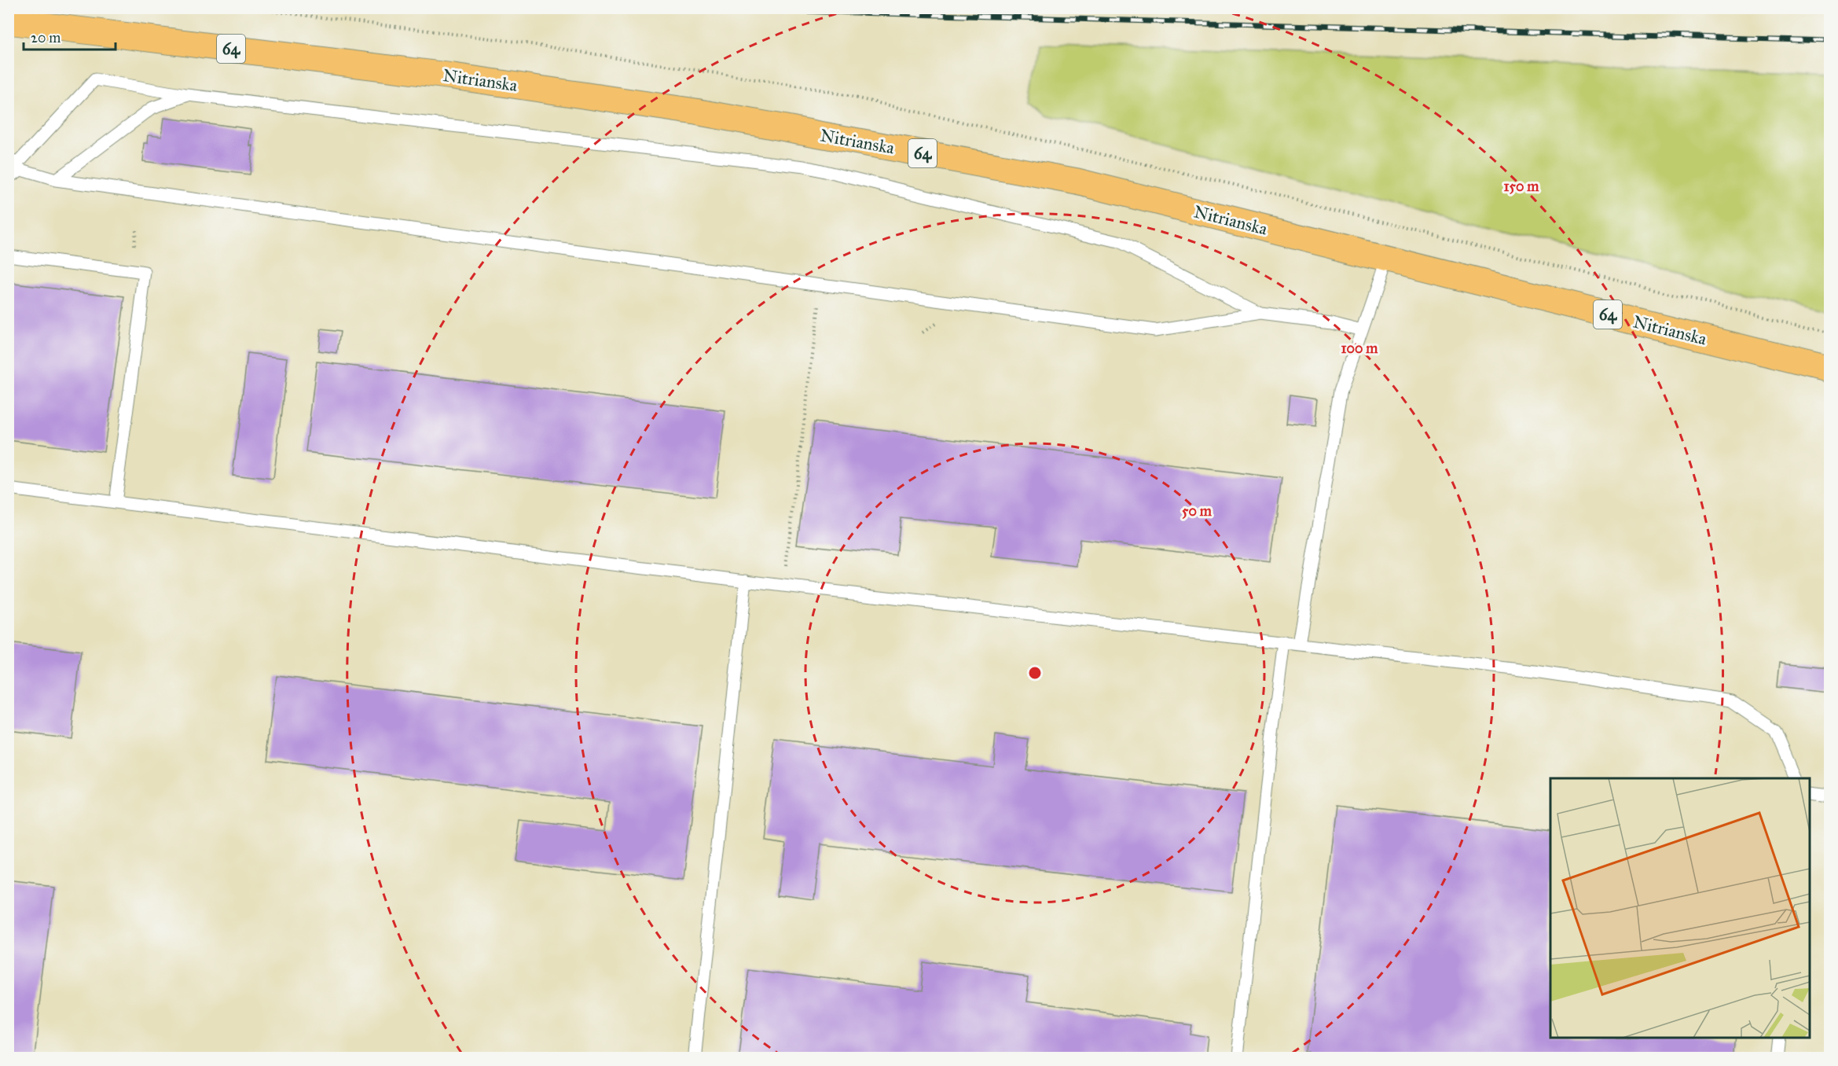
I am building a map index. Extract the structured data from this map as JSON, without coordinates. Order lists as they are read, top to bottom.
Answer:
{
  "streets": {
    "main road": ["64", "Nitrianska"]
  },
  "scale_bar": "20 m",
  "rings": ["150 m", "100 m", "50 m"]
}
